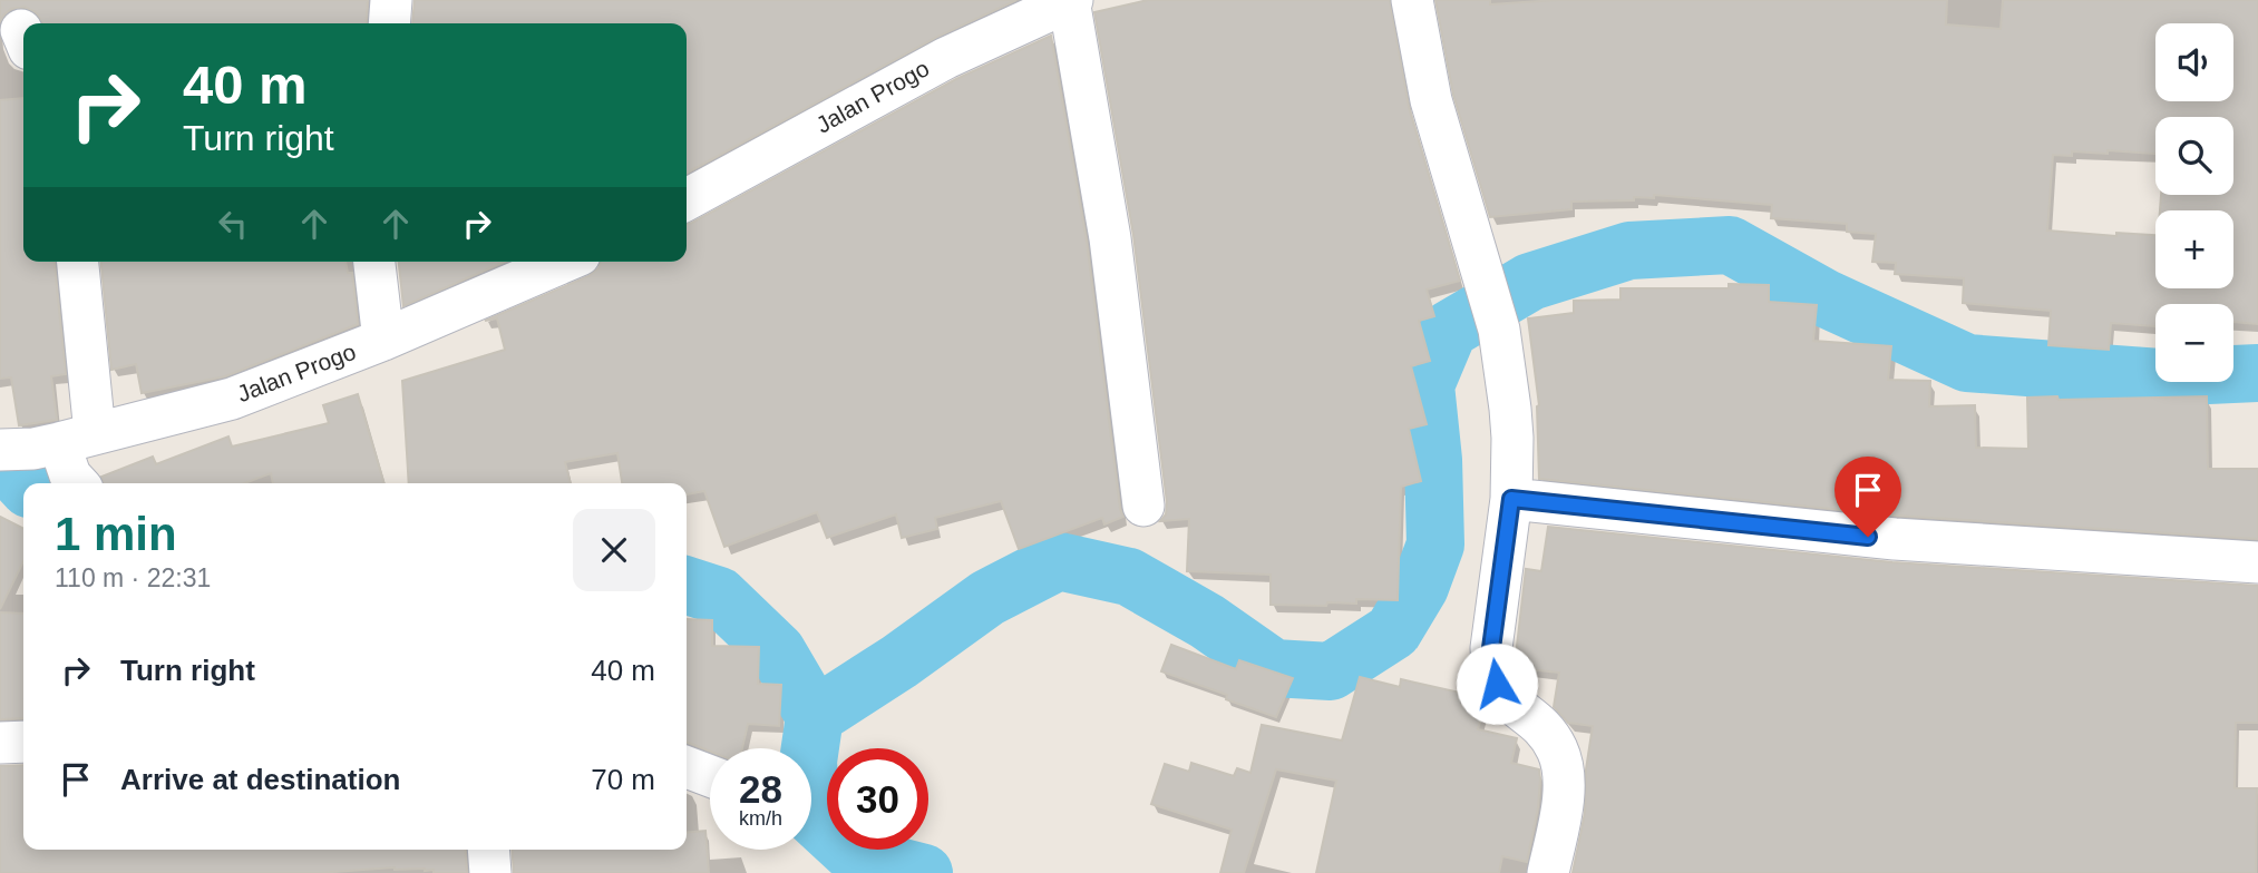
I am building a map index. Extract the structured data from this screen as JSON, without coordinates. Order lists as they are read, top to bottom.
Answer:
{
  "streets": {
    "street": ["Jalan Progo"]
  },
  "page": {
    "map_buttons": ["+", "−"],
    "turn": ["40 m", "Turn right"],
    "heading": ["1 min", "110 m · 22:31"],
    "list": [
      {
        "name": "Turn right",
        "value": "40 m"
      },
      {
        "name": "Arrive at destination",
        "value": "70 m"
      }
    ],
    "speed": "28 km/h",
    "limit": "30"
  }
}
